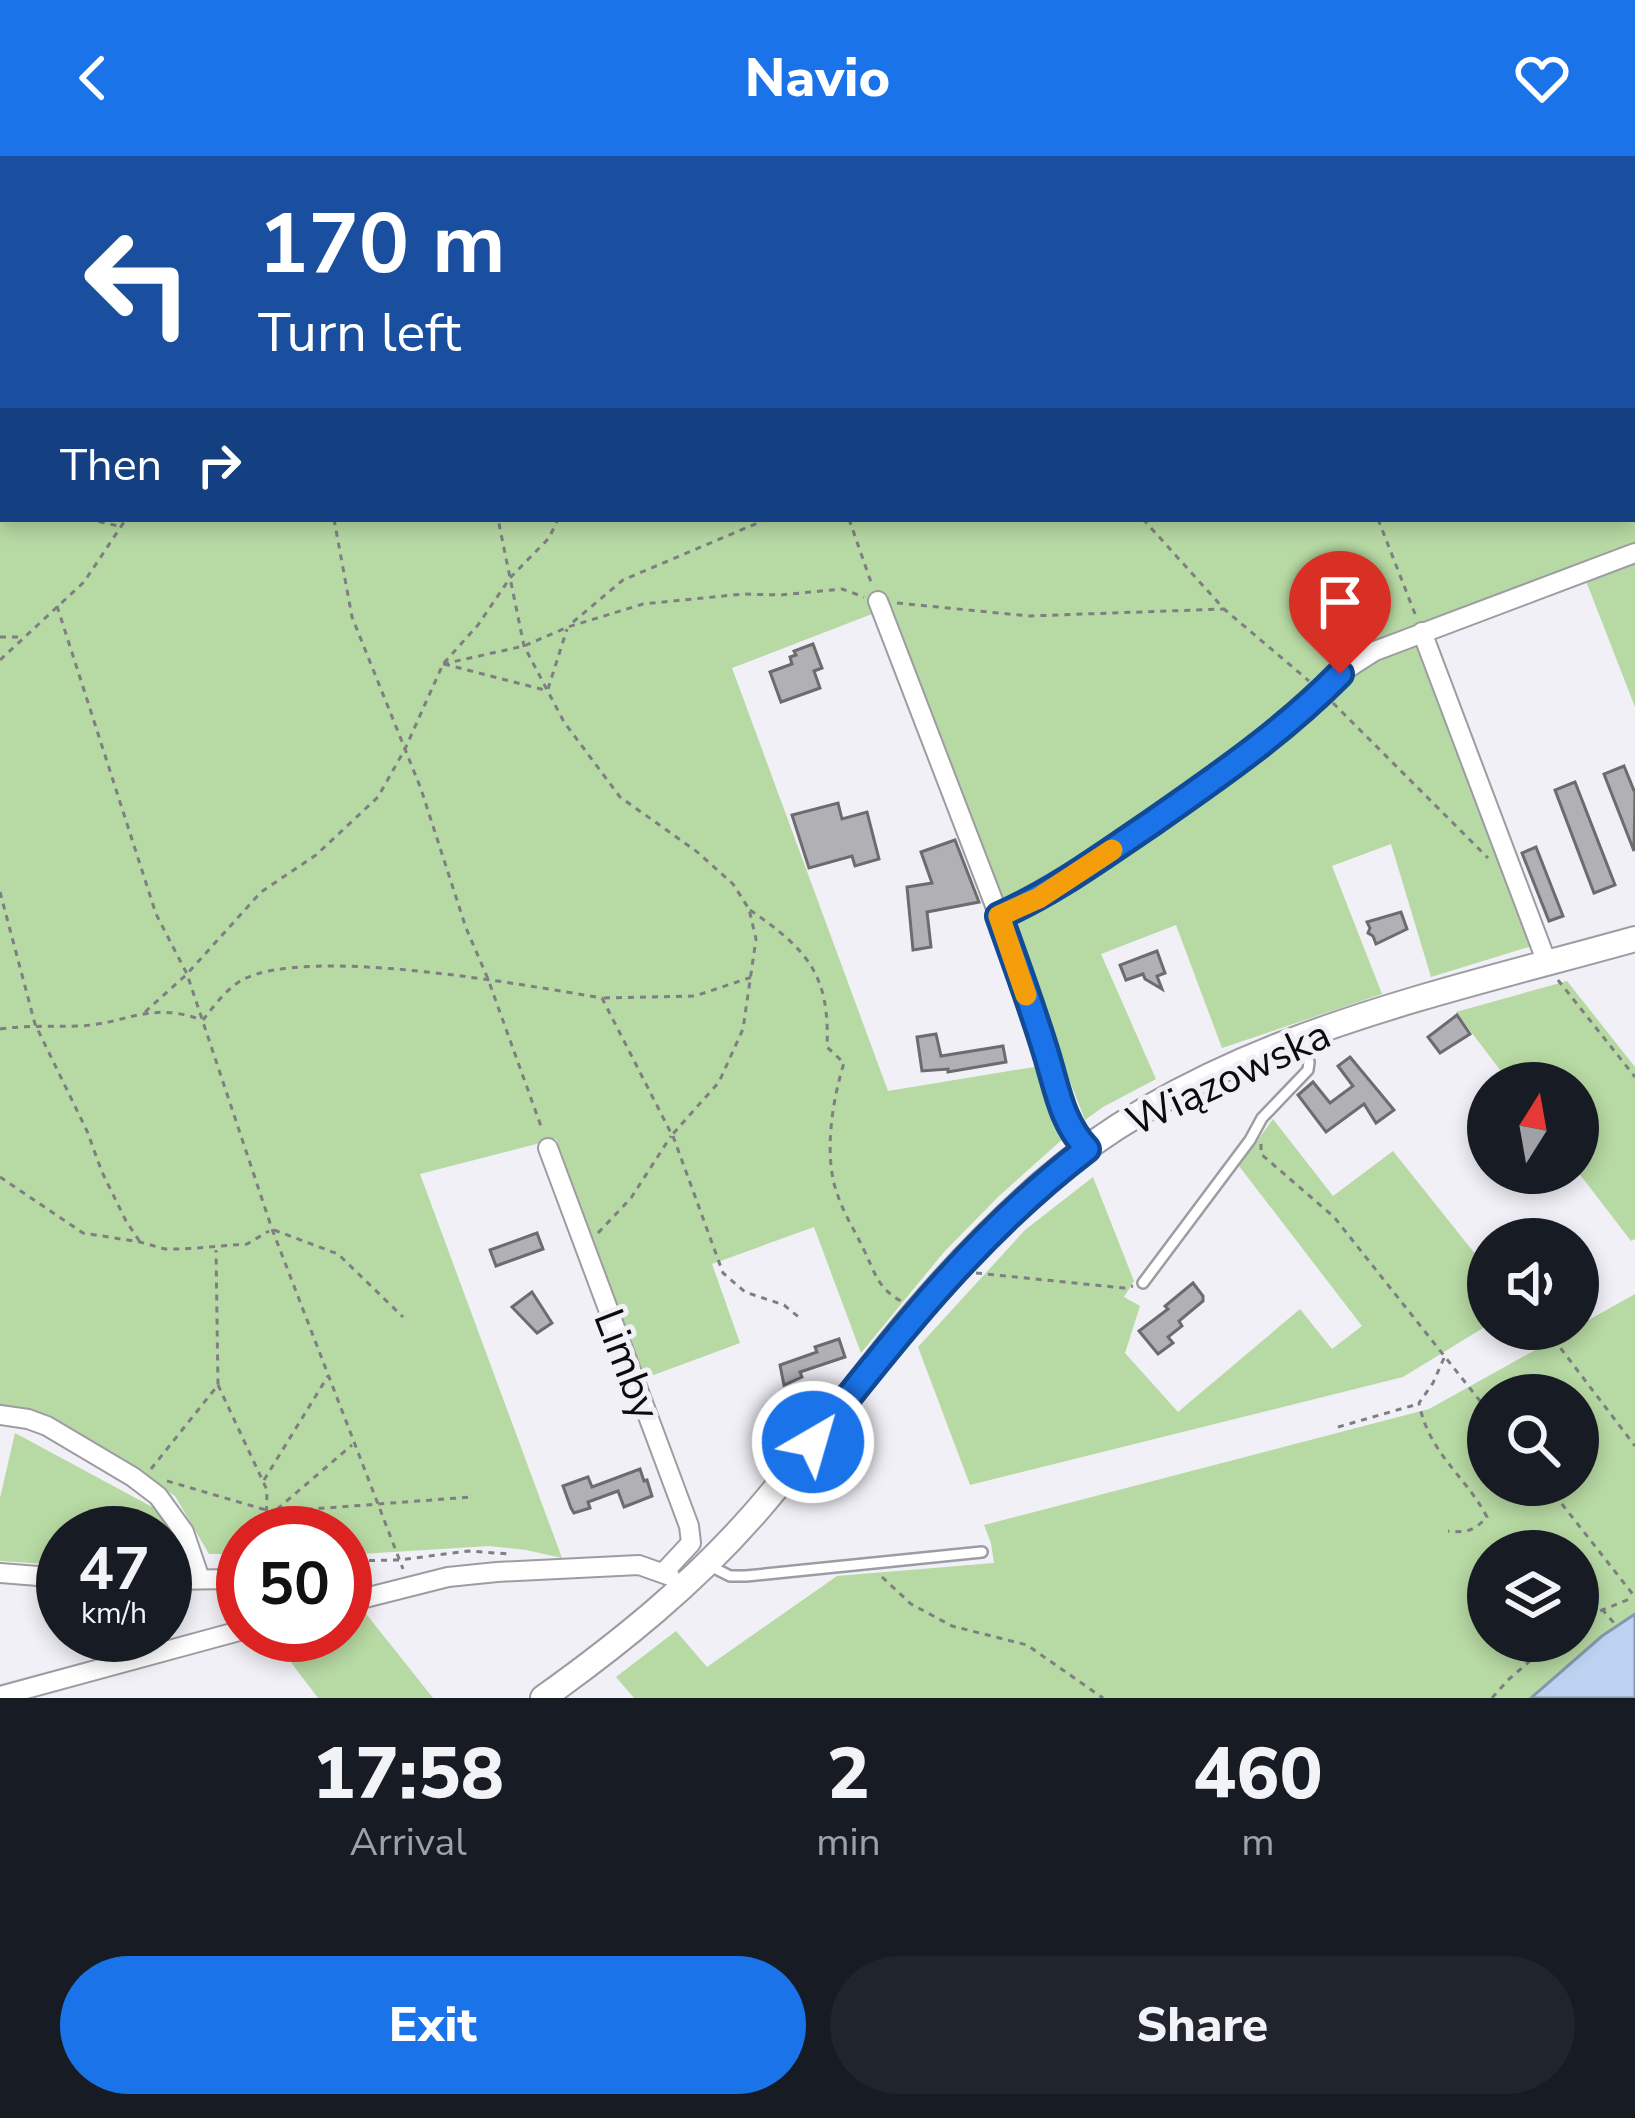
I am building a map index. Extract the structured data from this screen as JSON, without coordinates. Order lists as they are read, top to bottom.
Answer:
{
  "streets": {
    "main road": ["Wiązowska"],
    "street": ["Limby"]
  },
  "north": "top",
  "page": {
    "header": "Navio",
    "turn": ["170 m", "Turn left"],
    "then": "Then",
    "speed": "47 km/h",
    "limit": "50",
    "eta": [
      "17:58",
      "Arrival",
      "2",
      "min",
      "460",
      "m"
    ],
    "buttons": ["Exit", "Share"]
  }
}
